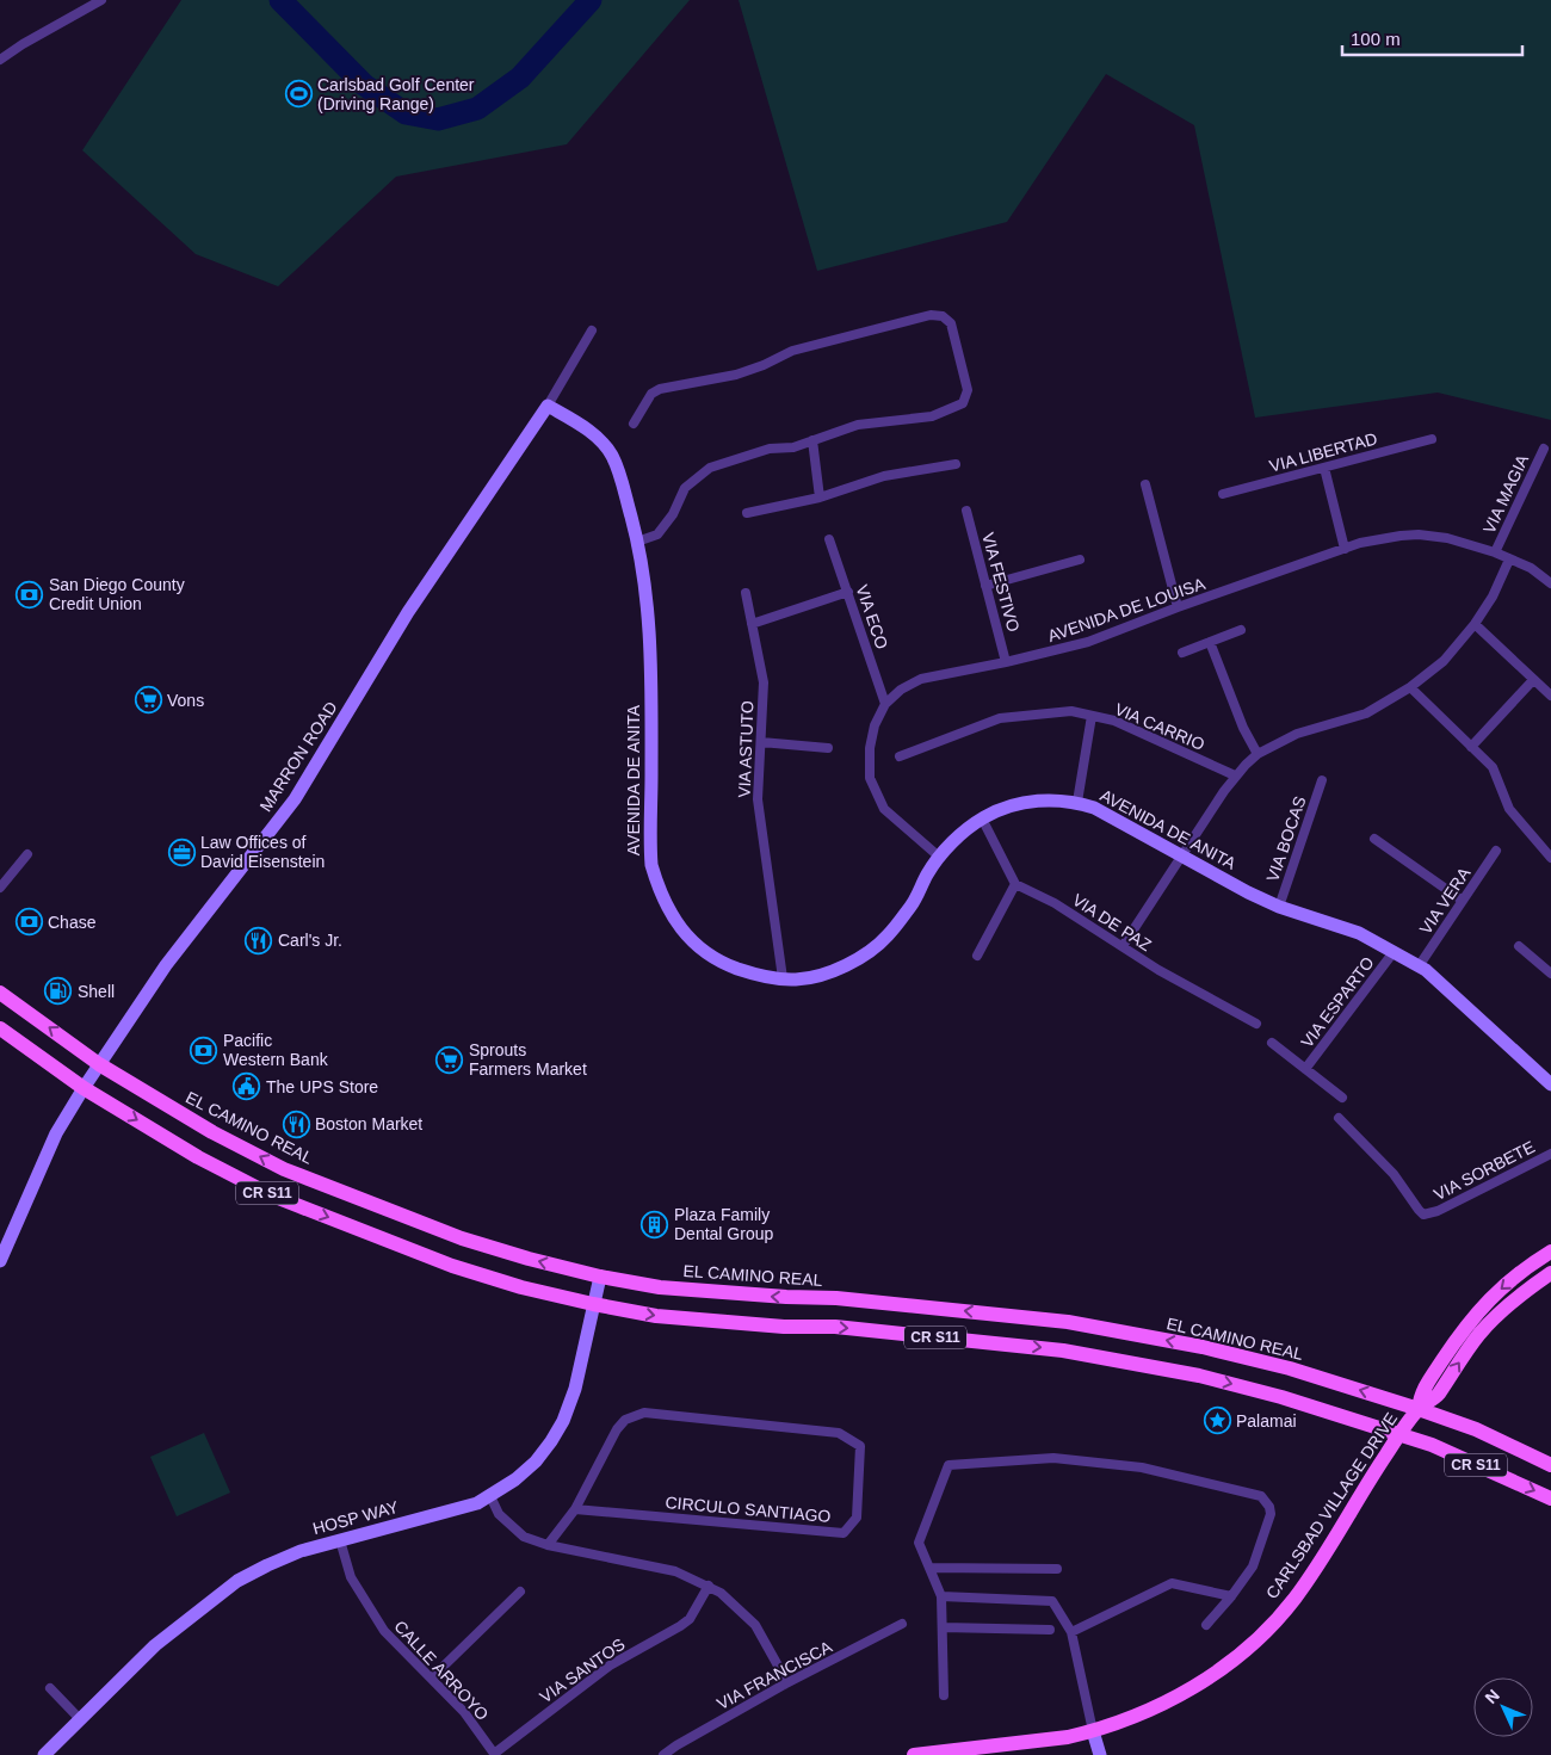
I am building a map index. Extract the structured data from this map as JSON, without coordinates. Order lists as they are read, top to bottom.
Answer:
{
  "streets": {
    "main road": ["EL CAMINO REAL", "CR S11", "CARLSBAD VILLAGE DRIVE"],
    "street": [
      "VIA LIBERTAD",
      "VIA MAGIA",
      "VIA FESTIVO",
      "AVENIDA DE LOUISA",
      "VIA ECO",
      "VIA CARRIO",
      "VIA ASTUTO",
      "MARRON ROAD",
      "AVENIDA DE ANITA",
      "VIA BOCAS",
      "VIA VERA",
      "VIA DE PAZ",
      "VIA ESPARTO",
      "VIA SORBETE",
      "CIRCULO SANTIAGO",
      "HOSP WAY",
      "CALLE ARROYO",
      "VIA SANTOS",
      "VIA FRANCISCA"
    ]
  },
  "crossings": [
    ["VIA MAGIA", "AVENIDA DE LOUISA"],
    ["VIA FESTIVO", "AVENIDA DE LOUISA"],
    ["AVENIDA DE LOUISA", "VIA ECO"],
    ["AVENIDA DE LOUISA", "AVENIDA DE ANITA"],
    ["VIA ASTUTO", "AVENIDA DE ANITA"],
    ["MARRON ROAD", "AVENIDA DE ANITA"],
    ["MARRON ROAD", "EL CAMINO REAL"],
    ["MARRON ROAD", "CR S11"],
    ["AVENIDA DE ANITA", "VIA BOCAS"],
    ["AVENIDA DE ANITA", "VIA VERA"],
    ["AVENIDA DE ANITA", "VIA ESPARTO"],
    ["EL CAMINO REAL", "CARLSBAD VILLAGE DRIVE"],
    ["EL CAMINO REAL", "HOSP WAY"],
    ["CR S11", "CARLSBAD VILLAGE DRIVE"],
    ["CR S11", "HOSP WAY"],
    ["HOSP WAY", "CALLE ARROYO"],
    ["CALLE ARROYO", "VIA SANTOS"]
  ],
  "places": {
    "sports": ["Carlsbad Golf Center (Driving Range)"],
    "bank": ["San Diego County Credit Union", "Chase", "Pacific Western Bank"],
    "supermarket": ["Vons", "Sprouts Farmers Market"],
    "office": ["Law Offices of David Eisenstein"],
    "restaurant": ["Carl's Jr.", "Boston Market"],
    "fuel station": ["Shell"],
    "public building": ["The UPS Store"],
    "building": ["Plaza Family Dental Group"],
    "place": ["Palamai"]
  },
  "scale_bar": "100 m",
  "north": "top left"
}
